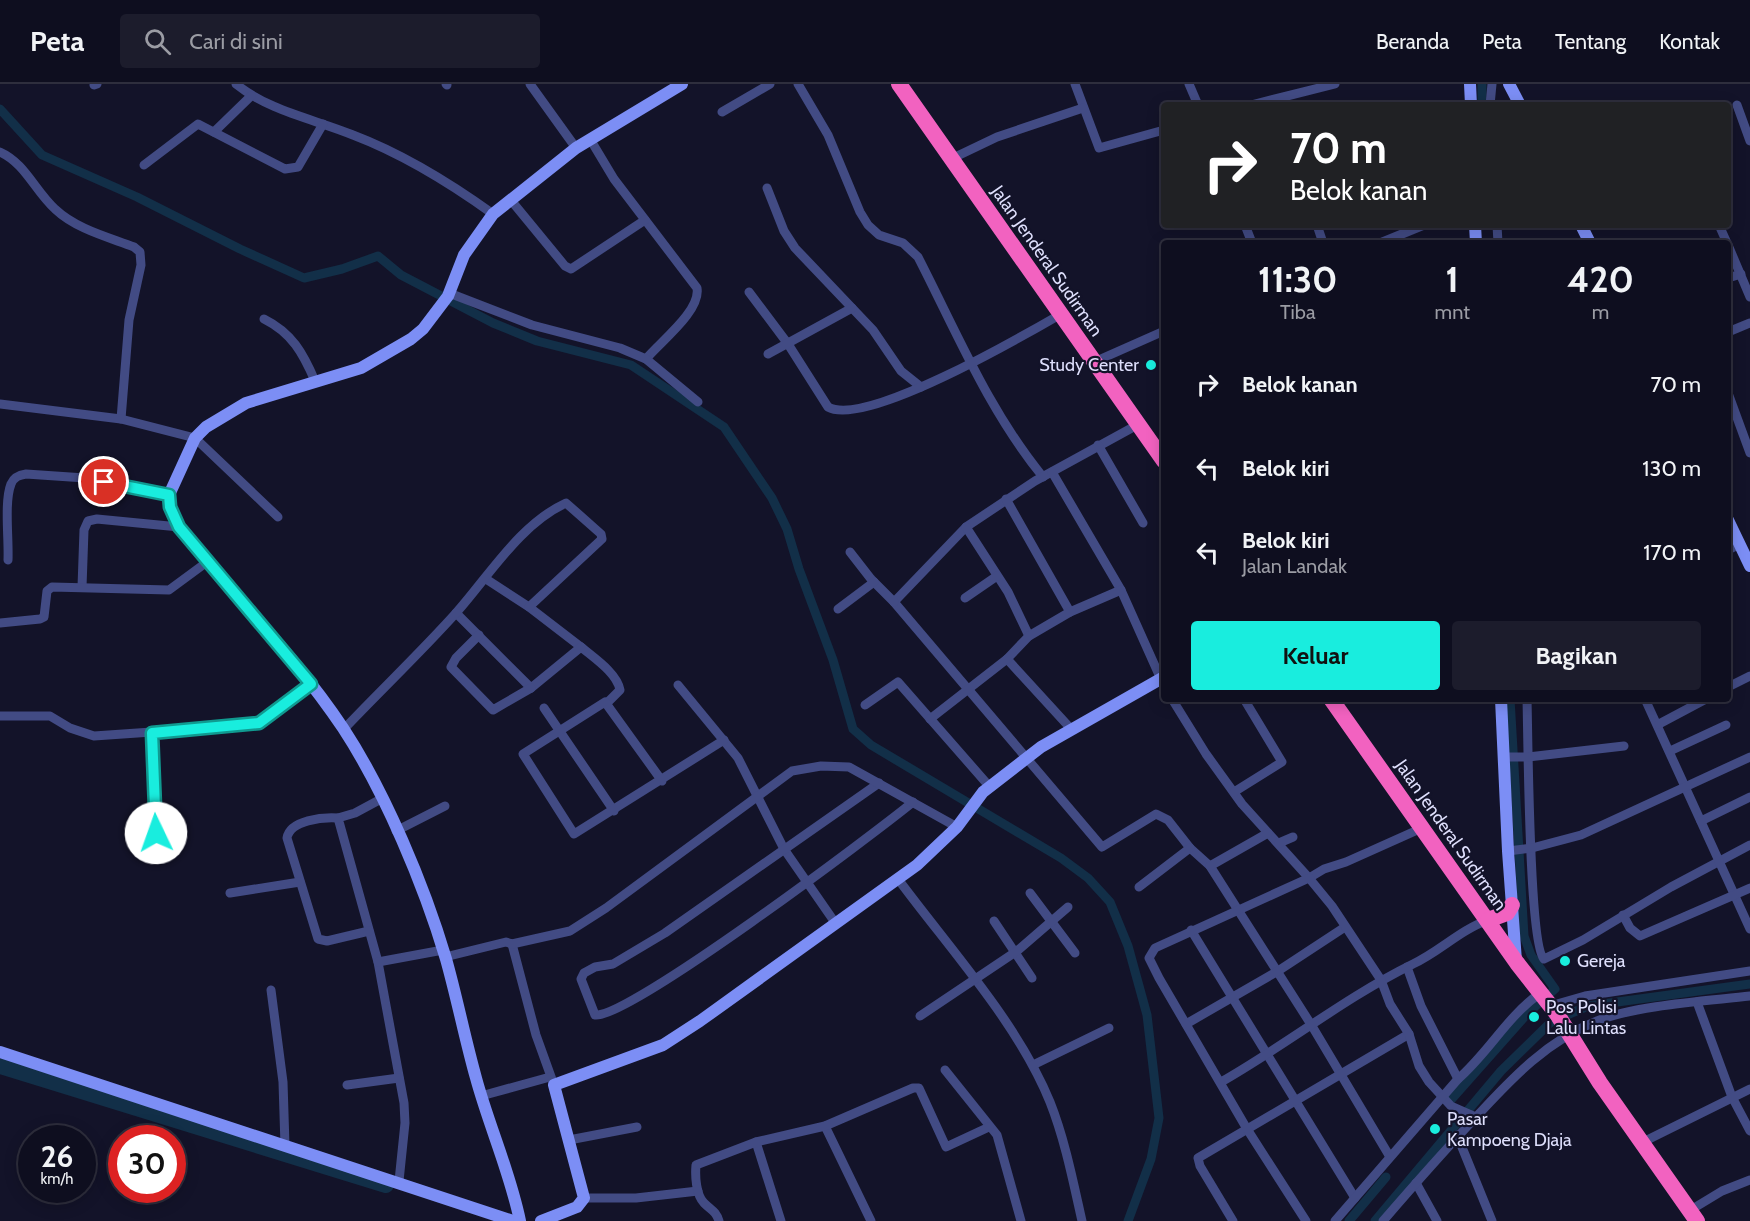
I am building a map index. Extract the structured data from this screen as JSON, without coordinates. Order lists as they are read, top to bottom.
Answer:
{
  "streets": {
    "highway": ["Jalan Jenderal Sudirman"]
  },
  "places": [
    "Study Center",
    "Gereja",
    "Pos Polisi Lalu Lintas",
    "Pasar Kampoeng Djaja"
  ],
  "page": {
    "header": "Peta",
    "search": "Cari di sini",
    "nav": [
      "Beranda",
      "Peta",
      "Tentang",
      "Kontak"
    ],
    "turn": ["70 m", "Belok kanan"],
    "eta": [
      "11:30",
      "Tiba",
      "1",
      "mnt",
      "420",
      "m"
    ],
    "list": [
      {
        "name": "Belok kanan",
        "value": "70 m"
      },
      {
        "name": "Belok kiri",
        "value": "130 m"
      },
      {
        "name": "Belok kiri",
        "note": "Jalan Landak",
        "value": "170 m"
      }
    ],
    "buttons": ["Keluar", "Bagikan"],
    "speed": "26 km/h",
    "limit": "30"
  }
}
